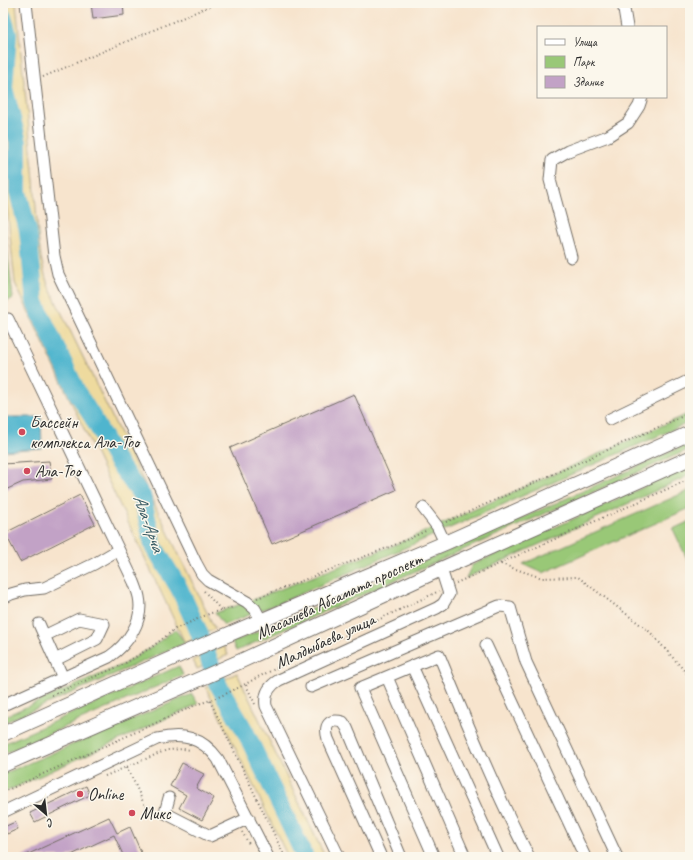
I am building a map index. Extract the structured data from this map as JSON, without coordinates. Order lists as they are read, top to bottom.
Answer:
{
  "streets": {
    "main road": ["Масалиева Абсамата проспект"],
    "street": ["Малдыбаева улица"]
  },
  "water": ["Ала-Арча"],
  "places": [
    "Бассейн комплекса Ала-Тоо",
    "Ала-Тоо",
    "Online",
    "Микс"
  ],
  "legend": ["Улица", "Парк", "Здание"],
  "north": "bottom right"
}
